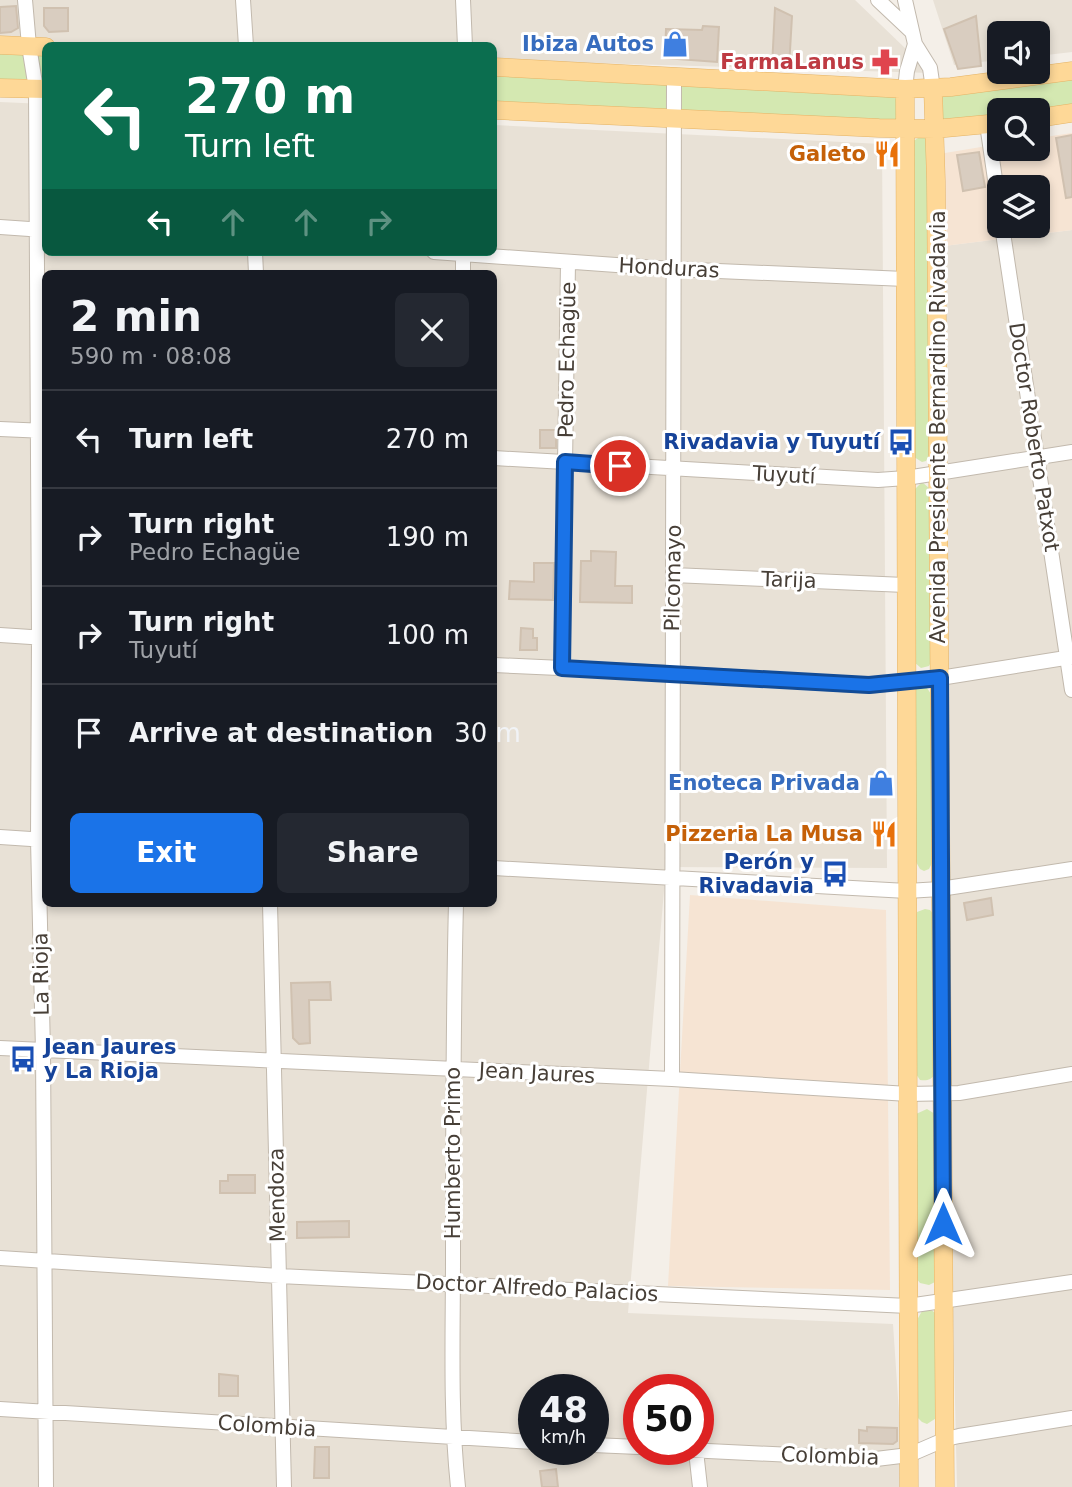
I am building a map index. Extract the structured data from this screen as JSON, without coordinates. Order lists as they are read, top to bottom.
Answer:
{
  "streets": {
    "main road": ["Avenida Presidente Bernardino Rivadavia"],
    "street": [
      "Honduras",
      "Pedro Echagüe",
      "Doctor Roberto Patxot",
      "Tuyutí",
      "Pilcomayo",
      "Tarija",
      "La Rioja",
      "Jean Jaures",
      "Humberto Primo",
      "Mendoza",
      "Doctor Alfredo Palacios",
      "Colombia"
    ]
  },
  "crossings": [
    ["Honduras", "Pedro Echagüe"],
    ["Honduras", "Avenida Presidente Bernardino Rivadavia"],
    ["Honduras", "Pilcomayo"],
    ["Pedro Echagüe", "Tuyutí"],
    ["Avenida Presidente Bernardino Rivadavia", "Tuyutí"],
    ["Avenida Presidente Bernardino Rivadavia", "Tarija"],
    ["Avenida Presidente Bernardino Rivadavia", "Jean Jaures"],
    ["Avenida Presidente Bernardino Rivadavia", "Doctor Alfredo Palacios"],
    ["Avenida Presidente Bernardino Rivadavia", "Colombia"],
    ["Doctor Roberto Patxot", "Tuyutí"],
    ["Tuyutí", "Pilcomayo"],
    ["Pilcomayo", "Tarija"],
    ["Pilcomayo", "Jean Jaures"],
    ["La Rioja", "Jean Jaures"],
    ["La Rioja", "Doctor Alfredo Palacios"],
    ["La Rioja", "Colombia"],
    ["Jean Jaures", "Humberto Primo"],
    ["Jean Jaures", "Mendoza"],
    ["Humberto Primo", "Doctor Alfredo Palacios"],
    ["Humberto Primo", "Colombia"],
    ["Mendoza", "Doctor Alfredo Palacios"],
    ["Mendoza", "Colombia"]
  ],
  "places": {
    "shop": ["Ibiza Autos", "Enoteca Privada"],
    "pharmacy": ["FarmaLanus"],
    "restaurant": ["Galeto", "Pizzeria La Musa"],
    "bus stop": ["Rivadavia y Tuyutí", "Perón y Rivadavia", "Jean Jaures y La Rioja"]
  },
  "page": {
    "turn": ["270 m", "Turn left"],
    "heading": ["2 min", "590 m · 08:08"],
    "list": [
      {
        "name": "Turn left",
        "value": "270 m"
      },
      {
        "name": "Turn right",
        "note": "Pedro Echagüe",
        "value": "190 m"
      },
      {
        "name": "Turn right",
        "note": "Tuyutí",
        "value": "100 m"
      },
      {
        "name": "Arrive at destination",
        "value": "30 m"
      }
    ],
    "buttons": ["Exit", "Share"],
    "speed": "48 km/h",
    "limit": "50"
  }
}
